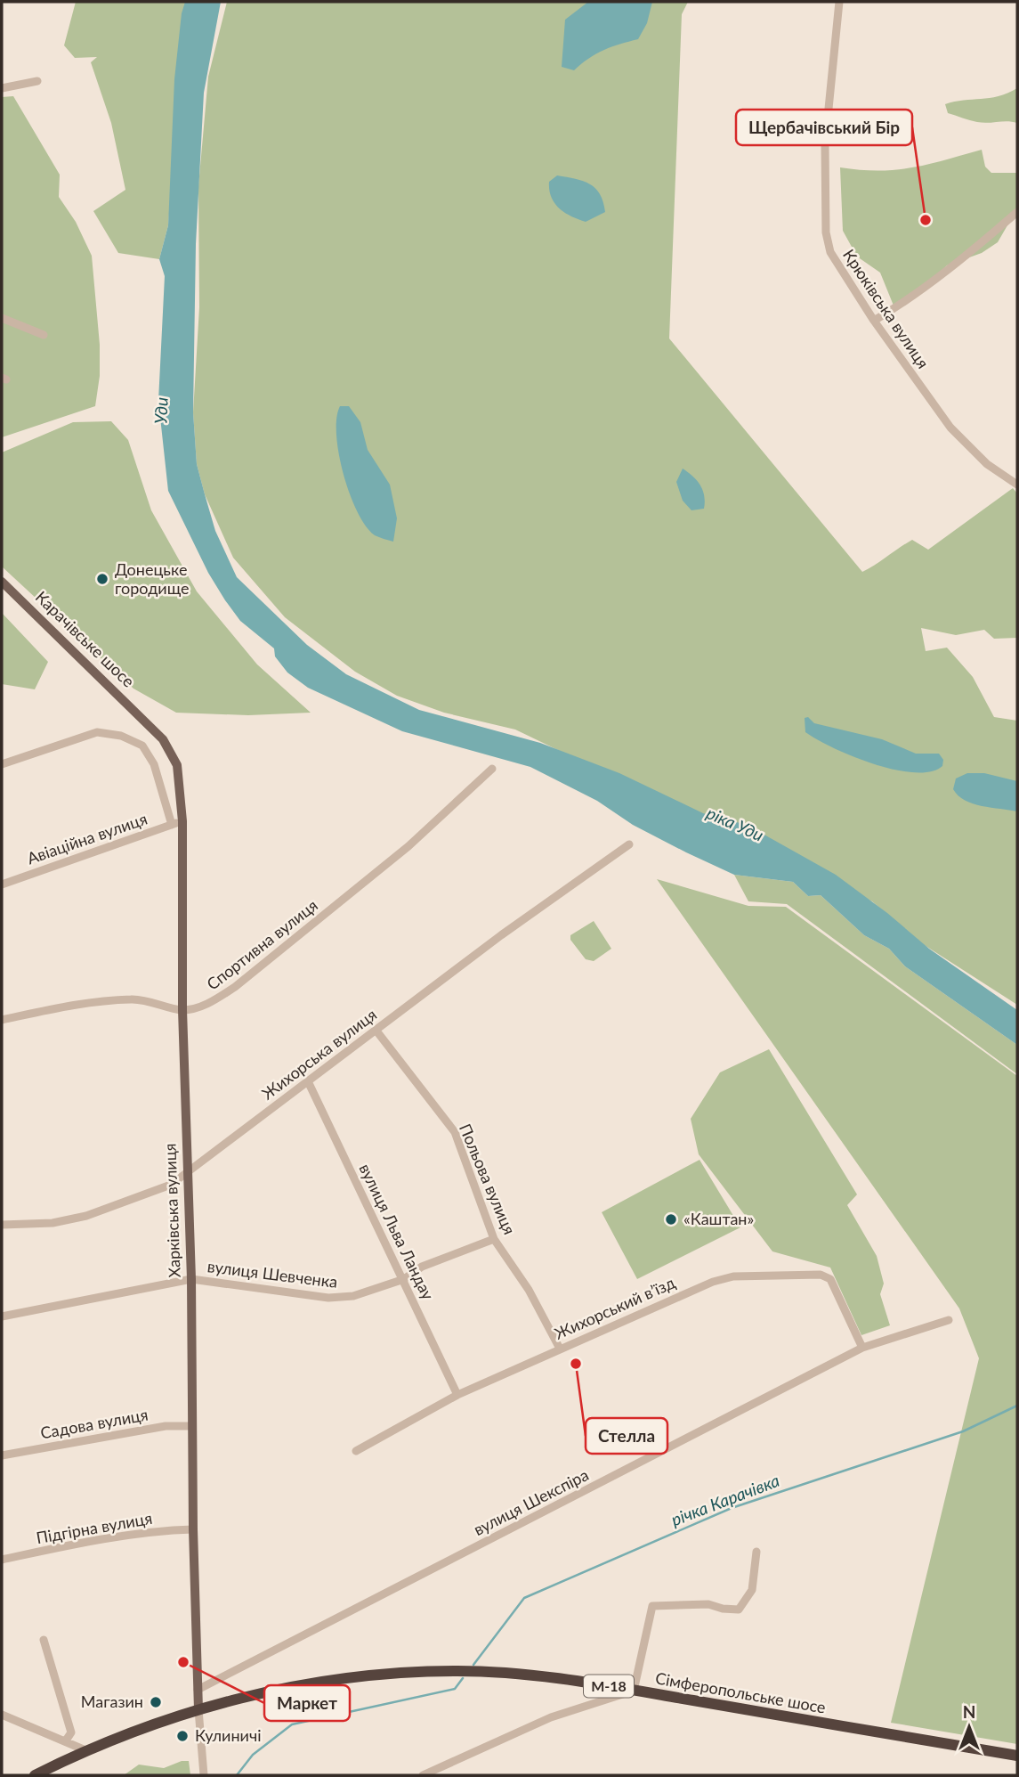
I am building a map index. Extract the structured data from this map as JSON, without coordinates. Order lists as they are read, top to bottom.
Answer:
{
  "streets": {
    "highway": ["М-18", "Сімферопольське шосе"],
    "main road": ["Карачівське шосе", "Харківська вулиця"],
    "street": [
      "Крюківська вулиця",
      "Авіаційна вулиця",
      "Спортивна вулиця",
      "Жихорська вулиця",
      "Польова вулиця",
      "вулиця Льва Ландау",
      "вулиця Шевченка",
      "Жихорський в’їзд",
      "Садова вулиця",
      "вулиця Шекспіра",
      "Підгірна вулиця"
    ]
  },
  "crossings": [
    ["Карачівське шосе", "Харківська вулиця"],
    ["Авіаційна вулиця", "Харківська вулиця"],
    ["Спортивна вулиця", "Харківська вулиця"],
    ["Жихорська вулиця", "Польова вулиця"],
    ["Жихорська вулиця", "Харківська вулиця"],
    ["Жихорська вулиця", "вулиця Льва Ландау"],
    ["Польова вулиця", "вулиця Шевченка"],
    ["Польова вулиця", "Жихорський в’їзд"],
    ["Харківська вулиця", "вулиця Шевченка"],
    ["Харківська вулиця", "Садова вулиця"],
    ["Харківська вулиця", "вулиця Шекспіра"],
    ["Харківська вулиця", "Підгірна вулиця"],
    ["Харківська вулиця", "М-18"],
    ["Харківська вулиця", "Сімферопольське шосе"],
    ["вулиця Льва Ландау", "вулиця Шевченка"],
    ["вулиця Льва Ландау", "Жихорський в’їзд"],
    ["Жихорський в’їзд", "вулиця Шекспіра"],
    ["М-18", "Сімферопольське шосе"]
  ],
  "water": ["Уди", "ріка Уди", "річка Карачівка"],
  "places": [
    "Щербачівський Бір",
    "Донецьке городище",
    "«Каштан»",
    "Стелла",
    "Маркет",
    "Магазин",
    "Кулиничі"
  ],
  "north": "top"
}
